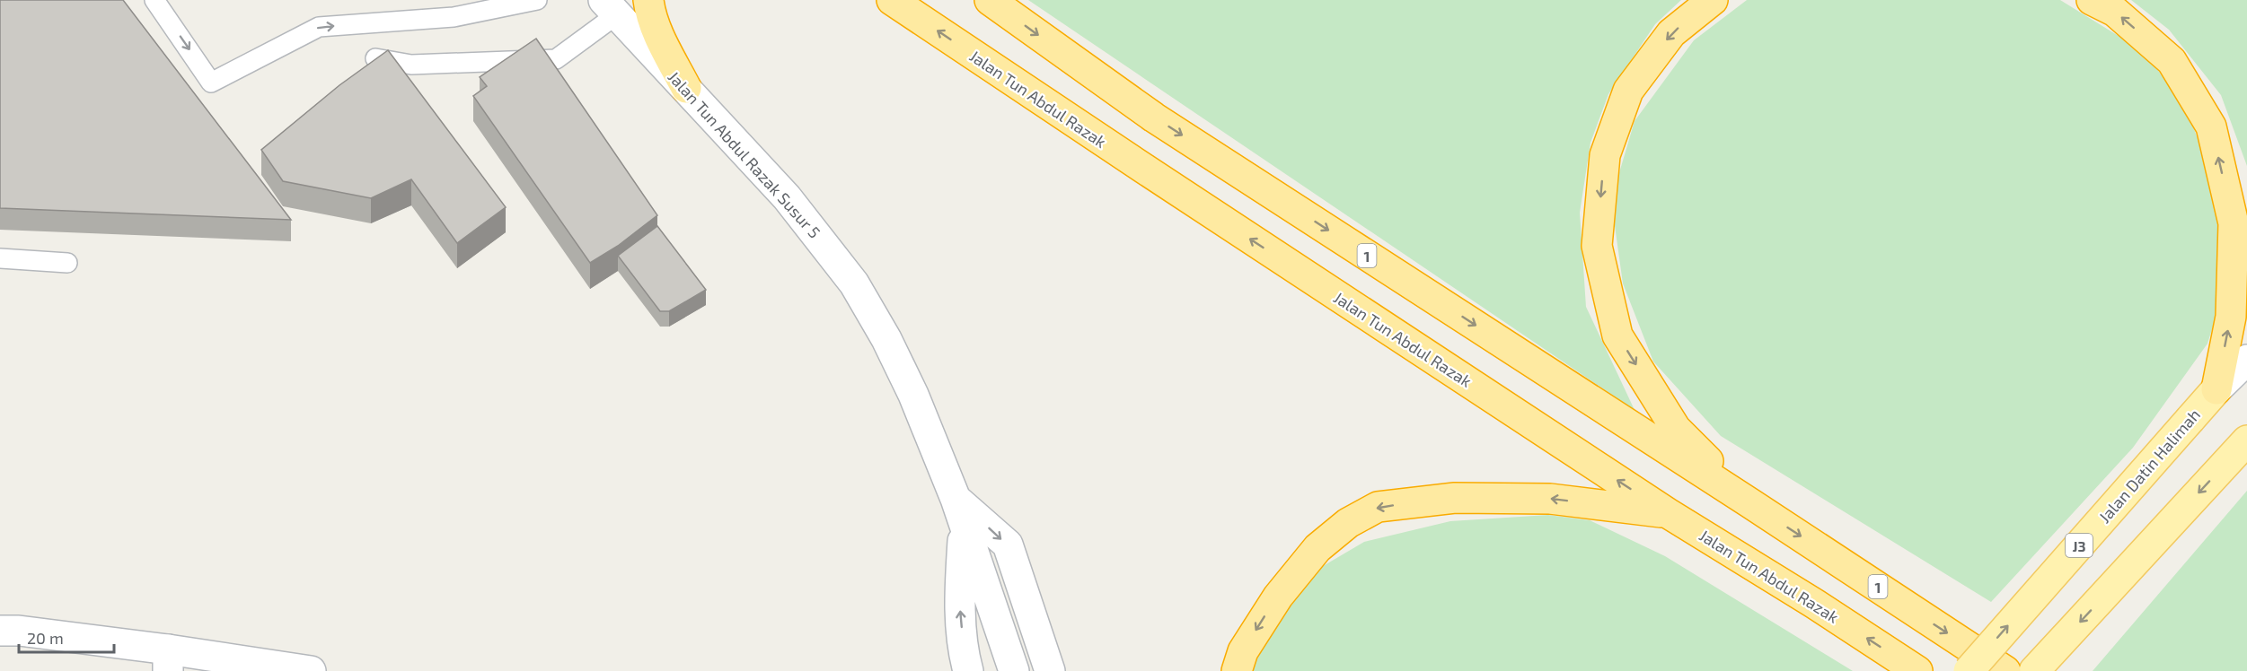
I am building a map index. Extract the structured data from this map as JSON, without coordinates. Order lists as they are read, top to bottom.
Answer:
{
  "streets": {
    "highway": ["Jalan Tun Abdul Razak", "1"],
    "main road": ["Jalan Datin Halimah", "J3"],
    "street": ["Jalan Tun Abdul Razak Susur 5"]
  },
  "one_way": ["Jalan Datin Halimah"],
  "scale_bar": "20 m"
}
